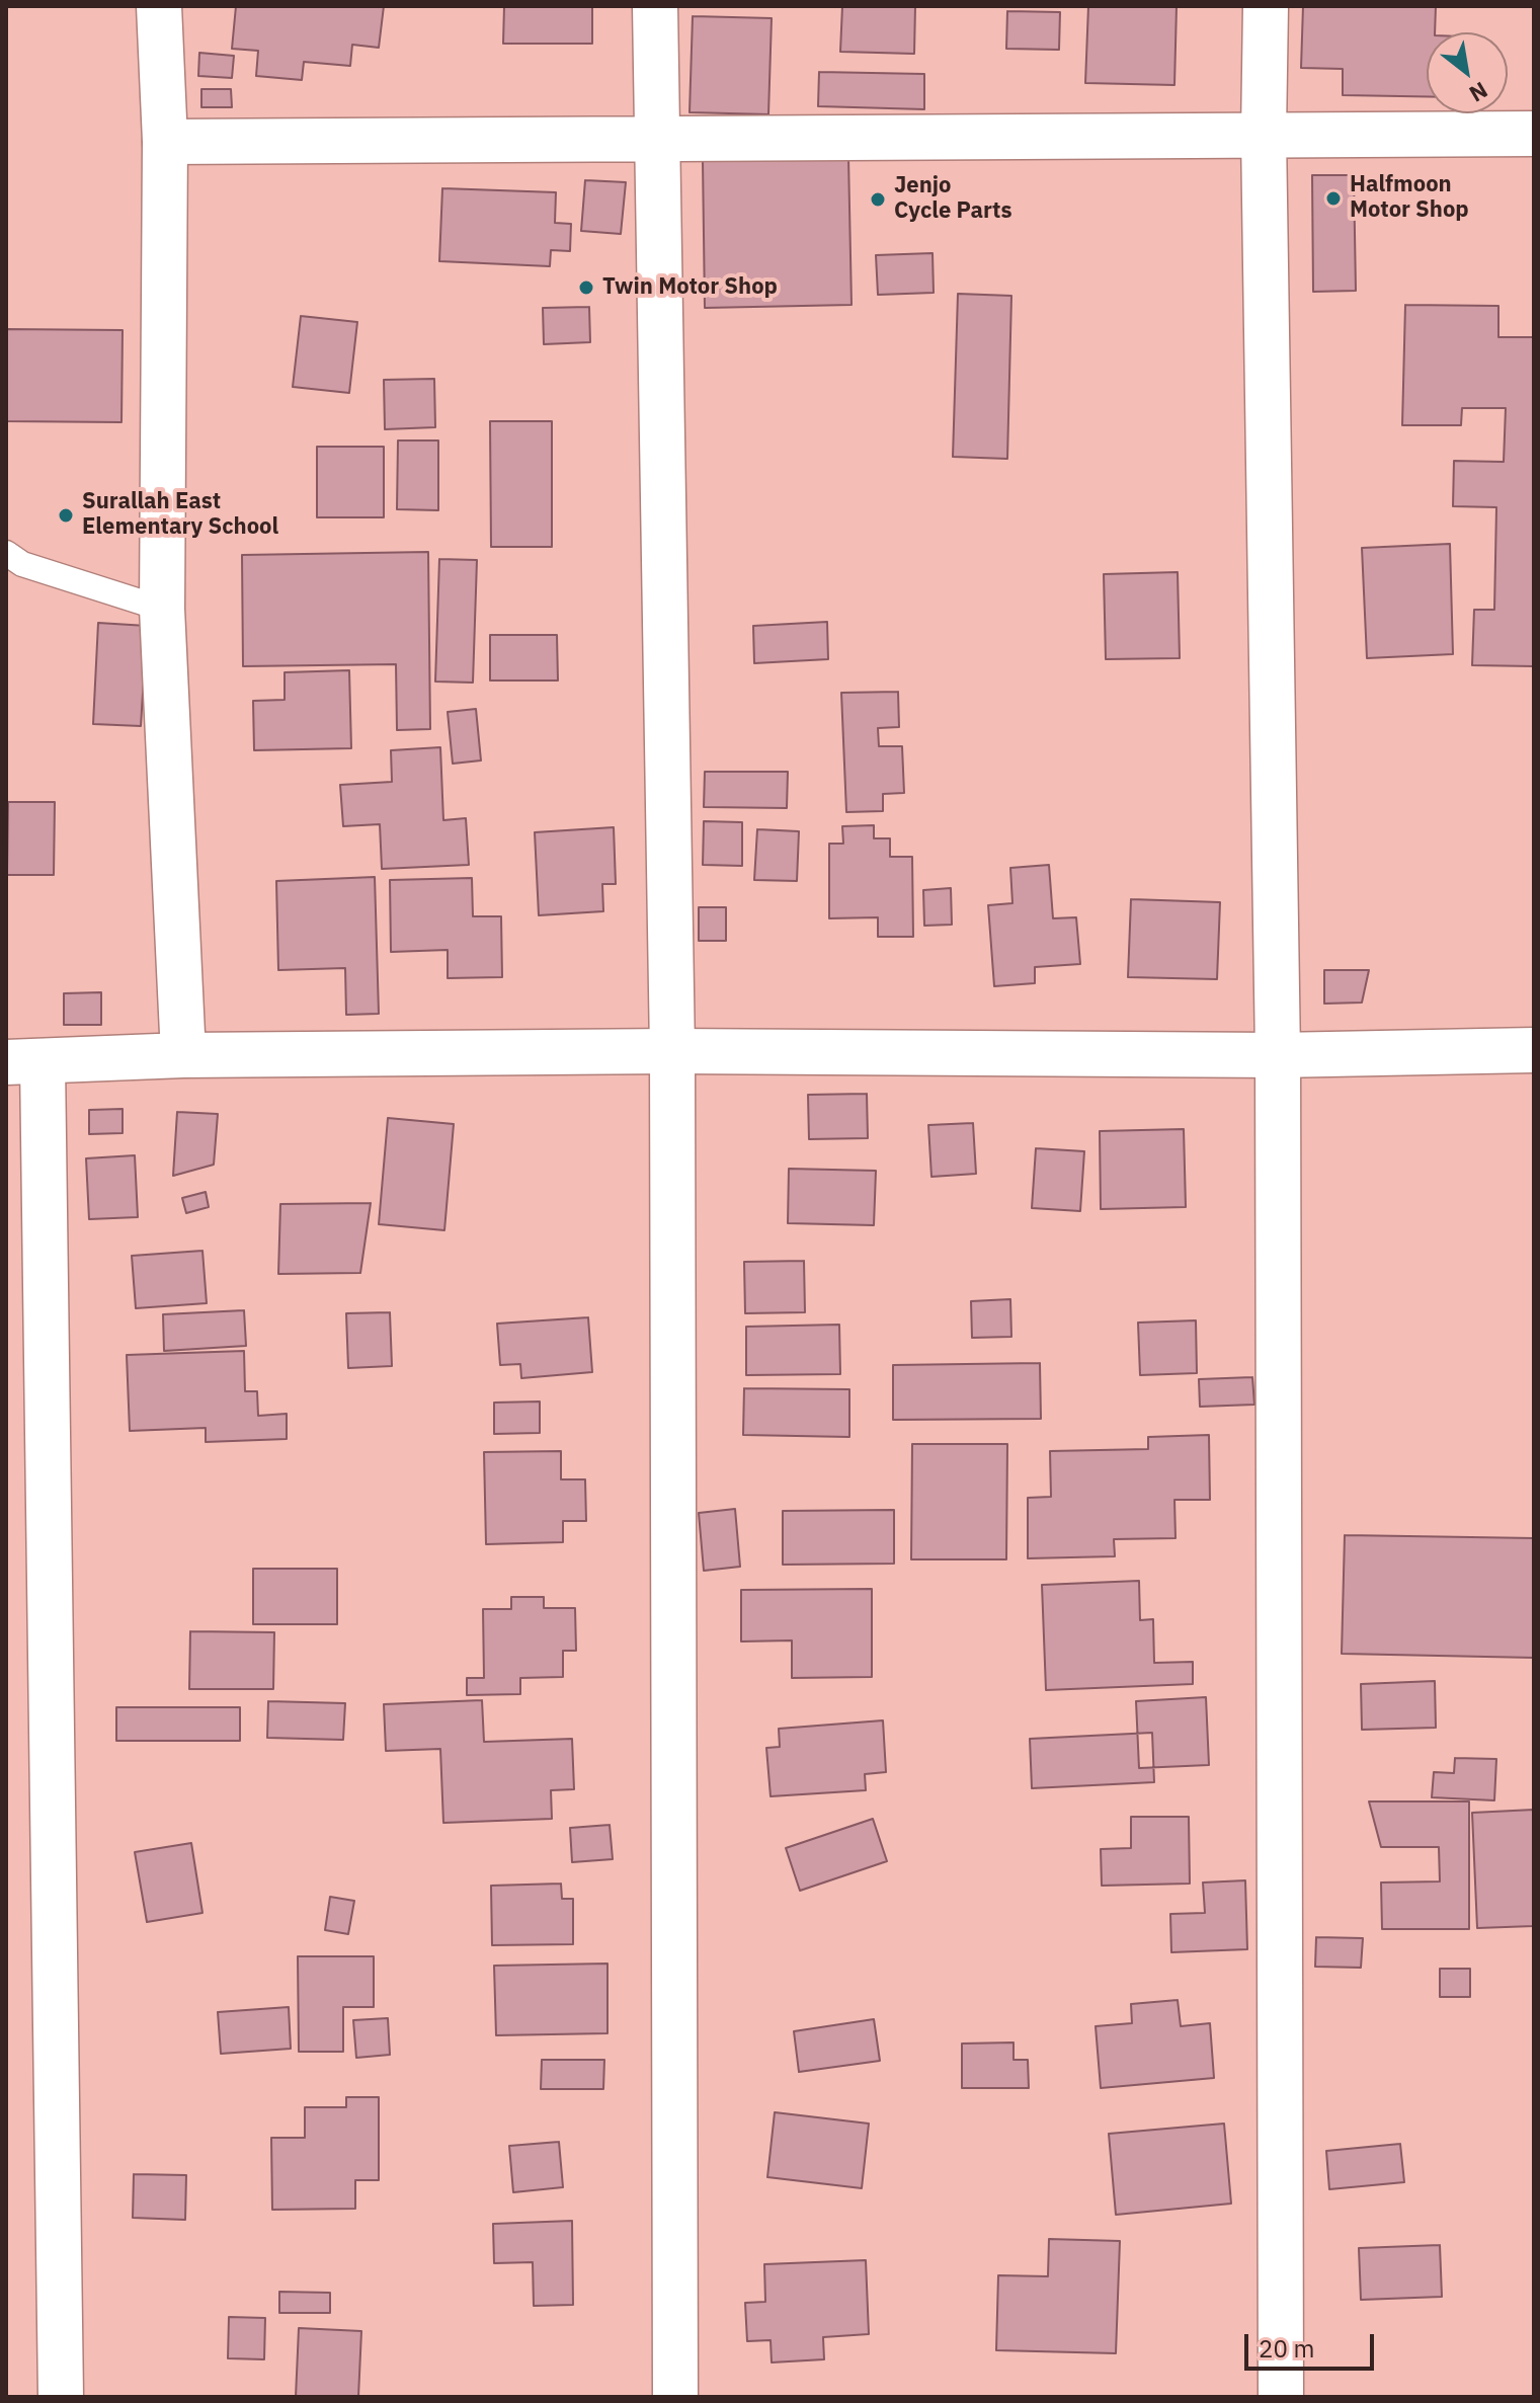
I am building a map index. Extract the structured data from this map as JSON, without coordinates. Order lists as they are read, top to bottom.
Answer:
{
  "places": [
    "Halfmoon Motor Shop",
    "Jenjo Cycle Parts",
    "Twin Motor Shop",
    "Surallah East Elementary School"
  ],
  "scale_bar": "20 m",
  "north": "bottom right"
}
